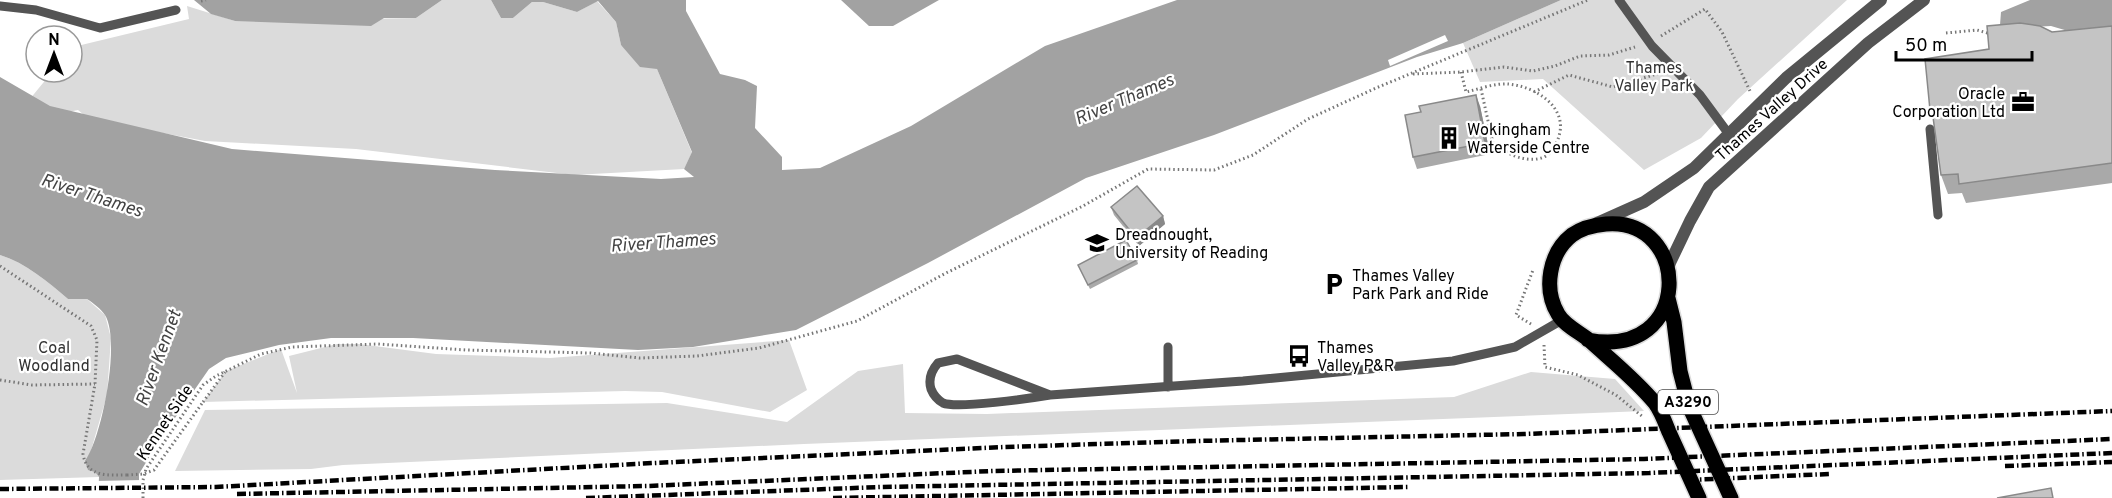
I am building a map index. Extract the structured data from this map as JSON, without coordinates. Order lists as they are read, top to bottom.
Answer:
{
  "streets": {
    "main road": ["A3290"],
    "street": ["Thames Valley Drive"],
    "path": ["Kennet Side"]
  },
  "crossings": [
    ["Thames Valley Drive", "A3290"]
  ],
  "water": ["River Thames", "River Kennet"],
  "parks": ["Thames Valley Park", "Coal Woodland"],
  "places": {
    "office": ["Oracle Corporation Ltd"],
    "building": ["Wokingham Waterside Centre"],
    "school or university": ["Dreadnought, University of Reading"],
    "parking": ["Thames Valley Park Park and Ride"],
    "bus stop": ["Thames Valley P&R"]
  },
  "scale_bar": "50 m",
  "north": "top"
}
